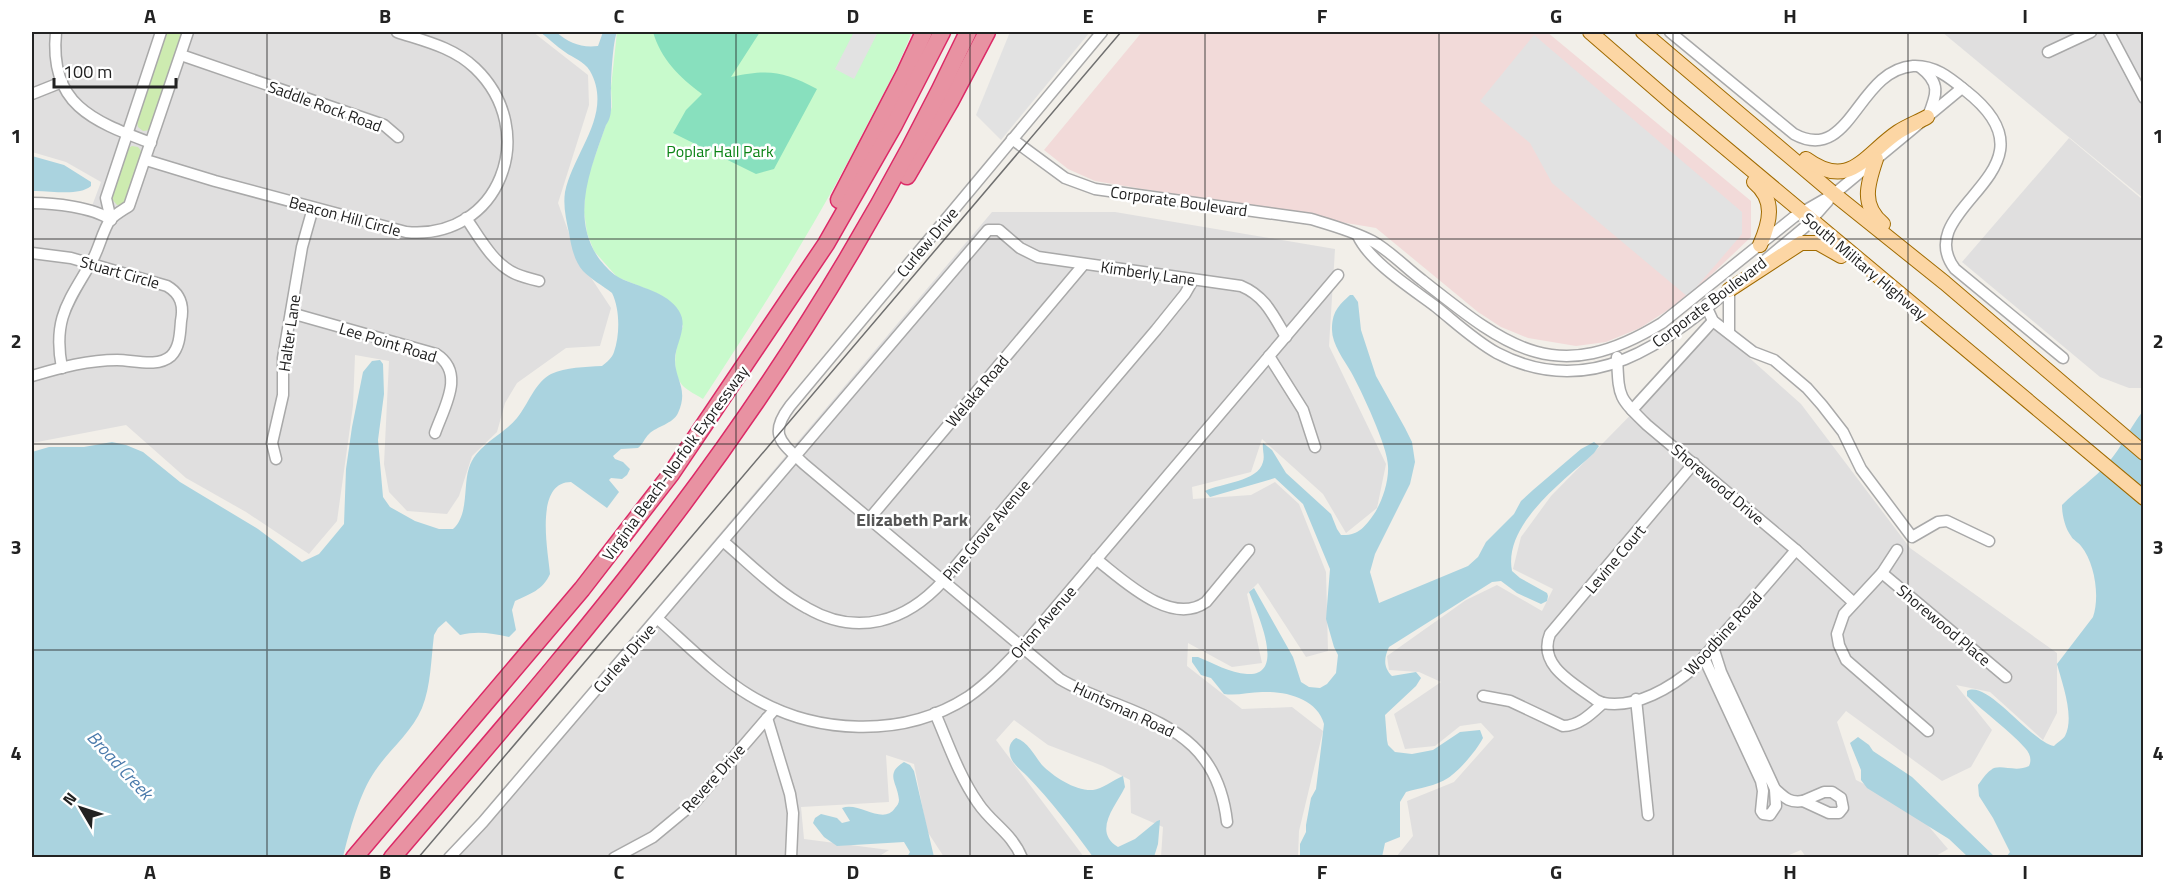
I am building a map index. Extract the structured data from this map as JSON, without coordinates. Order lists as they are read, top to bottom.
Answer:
{
  "streets": {
    "highway": ["Virginia Beach-Norfolk Expressway"],
    "main road": ["South Military Highway"],
    "street": [
      "Saddle Rock Road",
      "Corporate Boulevard",
      "Beacon Hill Circle",
      "Curlew Drive",
      "Stuart Circle",
      "Kimberly Lane",
      "Halter Lane",
      "Lee Point Road",
      "Welaka Road",
      "Shorewood Drive",
      "Pine Grove Avenue",
      "Levine Court",
      "Orion Avenue",
      "Shorewood Place",
      "Woodbine Road",
      "Huntsman Road",
      "Revere Drive"
    ]
  },
  "crossings": [
    ["Corporate Boulevard", "Curlew Drive"],
    ["Corporate Boulevard", "South Military Highway"],
    ["Corporate Boulevard", "Shorewood Drive"],
    ["Beacon Hill Circle", "Halter Lane"],
    ["Curlew Drive", "Kimberly Lane"],
    ["Curlew Drive", "Pine Grove Avenue"],
    ["Curlew Drive", "Orion Avenue"],
    ["Curlew Drive", "Huntsman Road"],
    ["Kimberly Lane", "Welaka Road"],
    ["Kimberly Lane", "Pine Grove Avenue"],
    ["Kimberly Lane", "Orion Avenue"],
    ["Halter Lane", "Lee Point Road"],
    ["Welaka Road", "Huntsman Road"],
    ["Shorewood Drive", "Levine Court"],
    ["Shorewood Drive", "Woodbine Road"],
    ["Pine Grove Avenue", "Huntsman Road"],
    ["Levine Court", "Woodbine Road"],
    ["Orion Avenue", "Huntsman Road"],
    ["Orion Avenue", "Revere Drive"]
  ],
  "districts": ["Elizabeth Park"],
  "water": ["Broad Creek"],
  "parks": ["Poplar Hall Park"],
  "scale_bar": "100 m",
  "north": "top left",
  "grid": {
    "columns": [
      "A",
      "B",
      "C",
      "D",
      "E",
      "F",
      "G",
      "H",
      "I"
    ],
    "rows": [
      "1",
      "2",
      "3",
      "4"
    ]
  }
}
